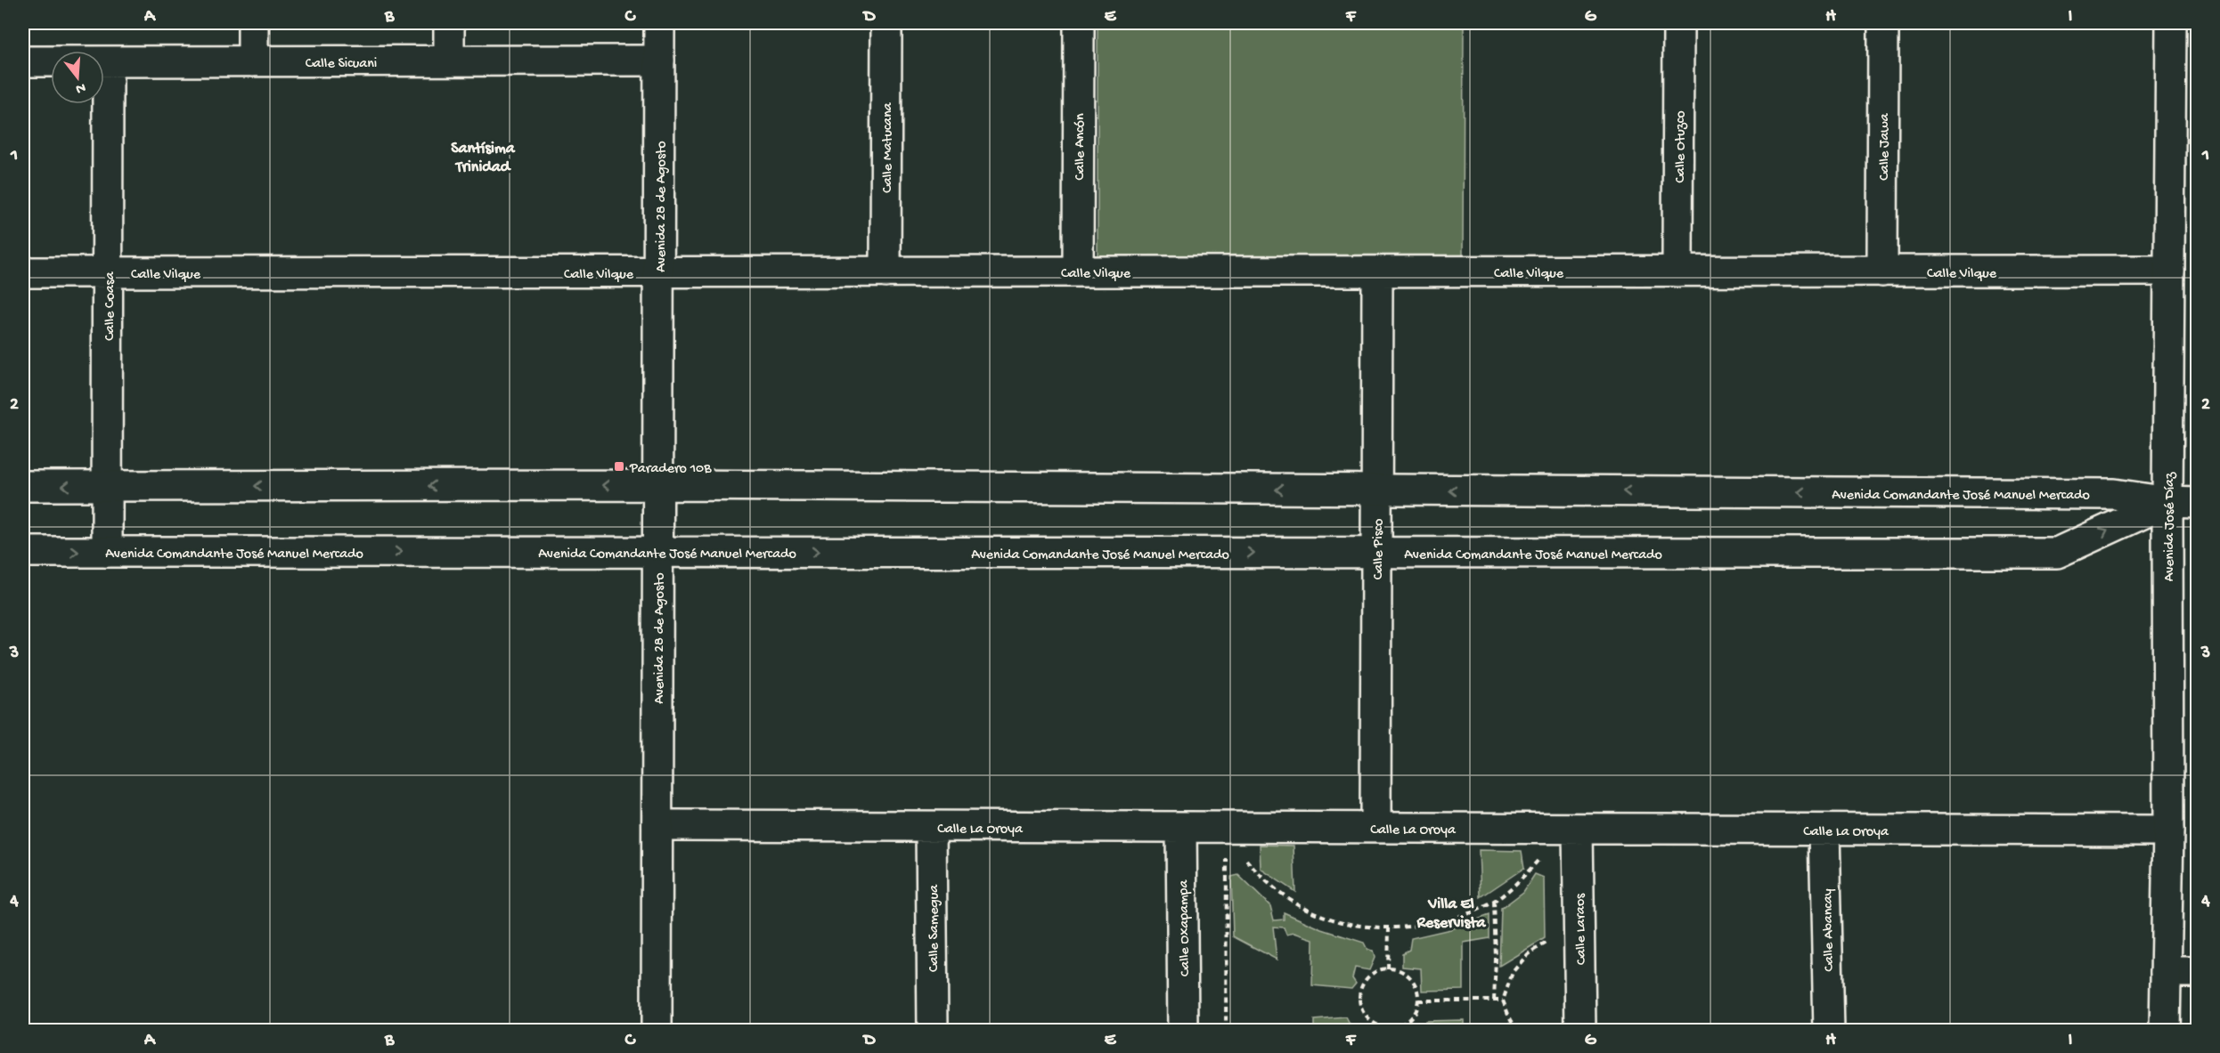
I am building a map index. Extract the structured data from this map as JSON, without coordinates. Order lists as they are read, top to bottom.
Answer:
{
  "streets": {
    "street": [
      "Calle Sicuani",
      "Calle Ancón",
      "Calle Otuzco",
      "Calle Jawa",
      "Calle Matucana",
      "Avenida 28 de Agosto",
      "Calle Vilque",
      "Calle Coasa",
      "Avenida Comandante José Manuel Mercado",
      "Avenida José Díaz",
      "Calle Pisco",
      "Calle La Oroya",
      "Calle Samegua",
      "Calle Oxapampa",
      "Calle Laraos",
      "Calle Abancay"
    ]
  },
  "crossings": [
    ["Calle Sicuani", "Avenida 28 de Agosto"],
    ["Calle Sicuani", "Calle Coasa"],
    ["Calle Ancón", "Calle Vilque"],
    ["Calle Otuzco", "Calle Vilque"],
    ["Calle Jawa", "Calle Vilque"],
    ["Calle Matucana", "Calle Vilque"],
    ["Avenida 28 de Agosto", "Calle Vilque"],
    ["Avenida 28 de Agosto", "Avenida Comandante José Manuel Mercado"],
    ["Avenida 28 de Agosto", "Calle La Oroya"],
    ["Calle Vilque", "Calle Coasa"],
    ["Calle Vilque", "Avenida José Díaz"],
    ["Calle Vilque", "Calle Pisco"],
    ["Calle Coasa", "Avenida Comandante José Manuel Mercado"],
    ["Avenida Comandante José Manuel Mercado", "Avenida José Díaz"],
    ["Avenida Comandante José Manuel Mercado", "Calle Pisco"],
    ["Avenida José Díaz", "Calle La Oroya"],
    ["Calle Pisco", "Calle La Oroya"],
    ["Calle La Oroya", "Calle Samegua"],
    ["Calle La Oroya", "Calle Oxapampa"],
    ["Calle La Oroya", "Calle Laraos"],
    ["Calle La Oroya", "Calle Abancay"]
  ],
  "districts": ["Santísima Trinidad", "Villa El Reservista"],
  "places": {
    "transit": ["Paradero 10B"]
  },
  "north": "bottom",
  "grid": {
    "columns": [
      "A",
      "B",
      "C",
      "D",
      "E",
      "F",
      "G",
      "H",
      "I"
    ],
    "rows": [
      "1",
      "2",
      "3",
      "4"
    ]
  }
}
